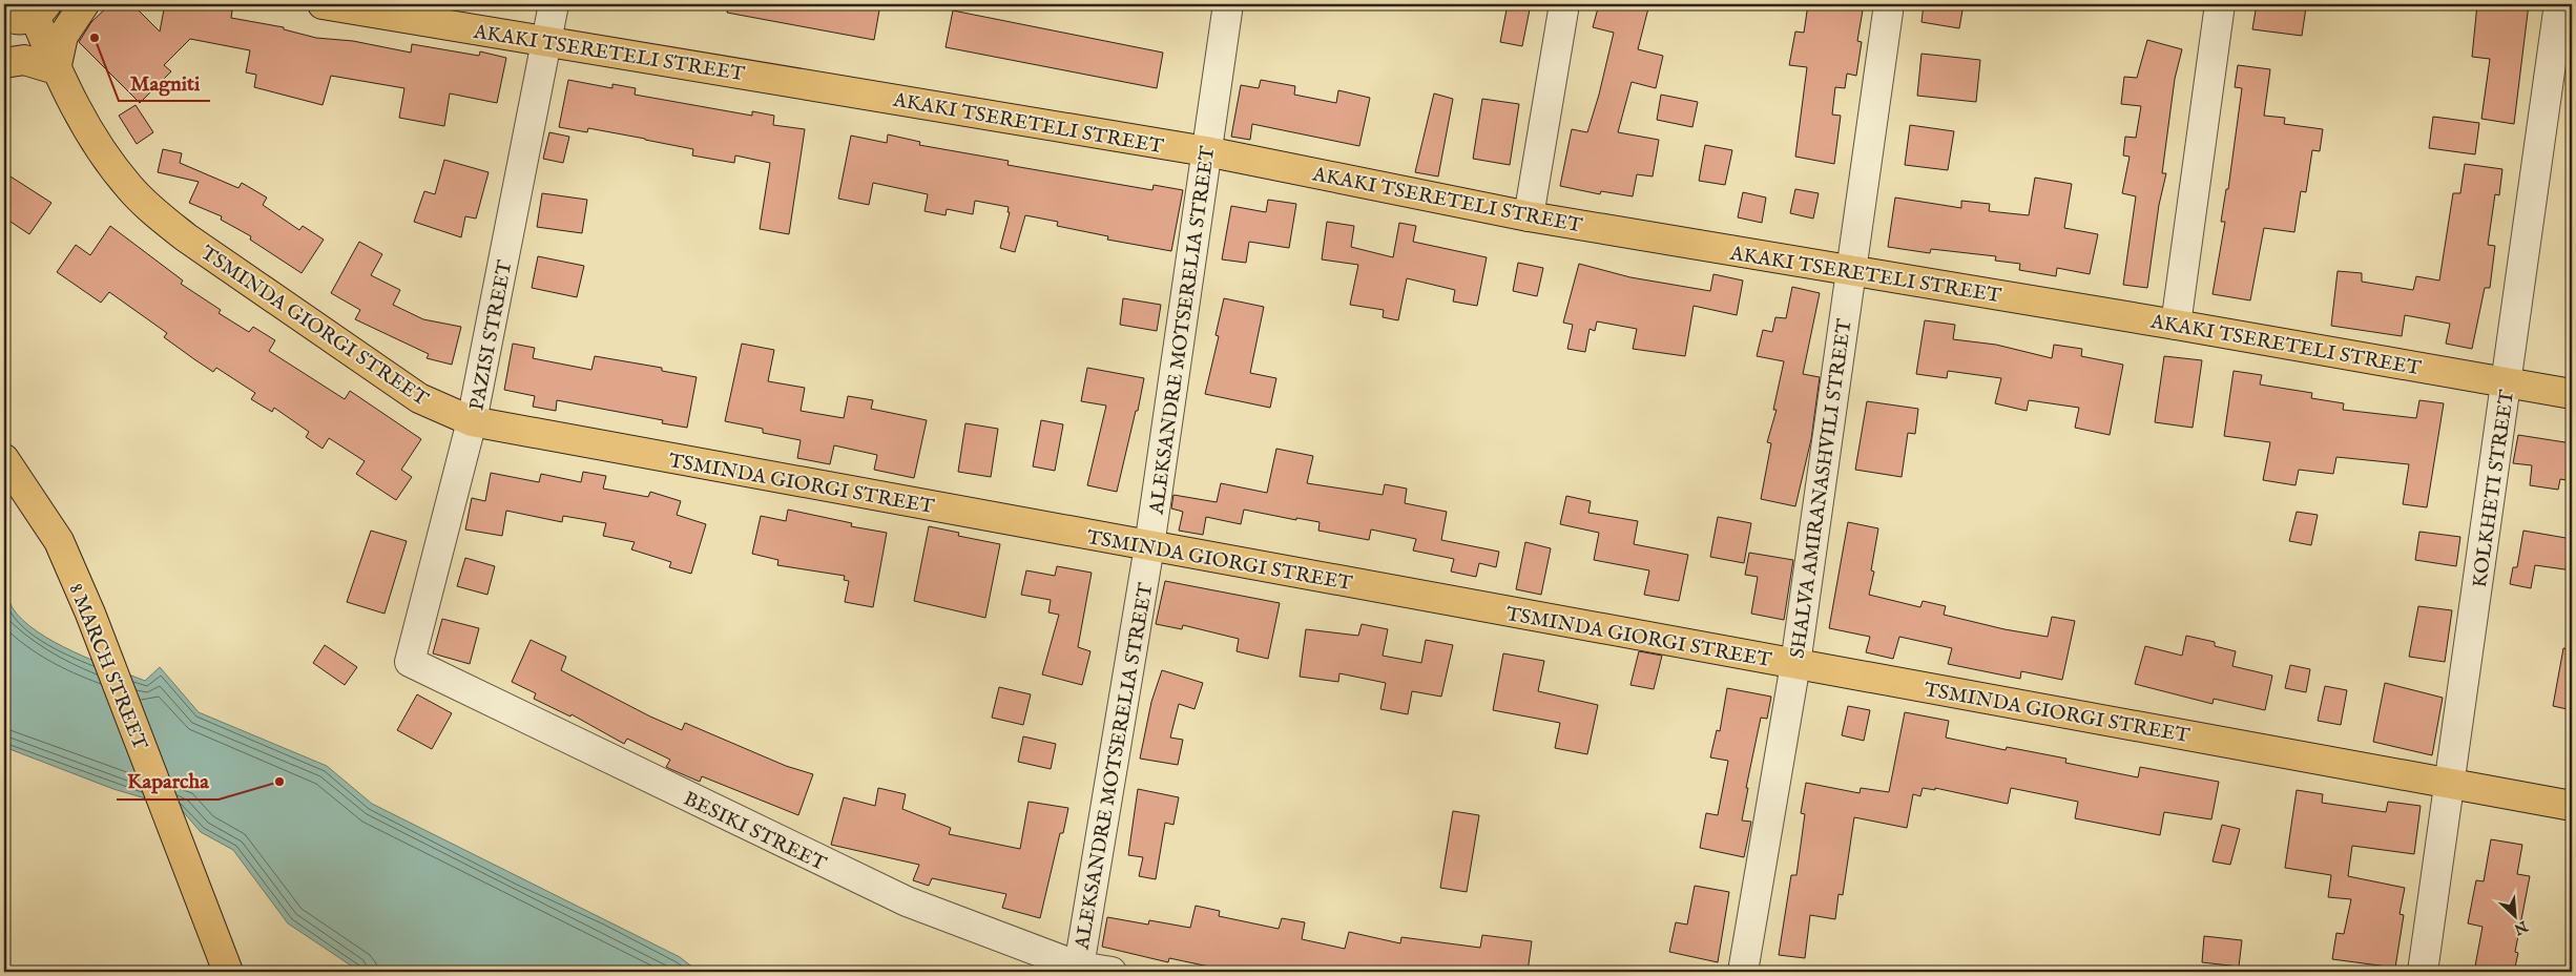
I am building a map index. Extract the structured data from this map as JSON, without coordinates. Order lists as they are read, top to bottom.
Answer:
{
  "streets": {
    "main road": ["AKAKI TSERETELI STREET", "TSMINDA GIORGI STREET", "8 MARCH STREET"],
    "street": [
      "ALEKSANDRE MOTSERELIA STREET",
      "PAZISI STREET",
      "SHALVA AMIRANASHVILI STREET",
      "KOLKHETI STREET",
      "BESIKI STREET"
    ]
  },
  "crossings": [
    ["AKAKI TSERETELI STREET", "ALEKSANDRE MOTSERELIA STREET"],
    ["AKAKI TSERETELI STREET", "PAZISI STREET"],
    ["AKAKI TSERETELI STREET", "SHALVA AMIRANASHVILI STREET"],
    ["AKAKI TSERETELI STREET", "KOLKHETI STREET"],
    ["TSMINDA GIORGI STREET", "ALEKSANDRE MOTSERELIA STREET"],
    ["TSMINDA GIORGI STREET", "PAZISI STREET"],
    ["TSMINDA GIORGI STREET", "SHALVA AMIRANASHVILI STREET"],
    ["TSMINDA GIORGI STREET", "KOLKHETI STREET"],
    ["ALEKSANDRE MOTSERELIA STREET", "BESIKI STREET"],
    ["PAZISI STREET", "BESIKI STREET"]
  ],
  "places": ["Magniti", "Kaparcha"],
  "north": "bottom right"
}
